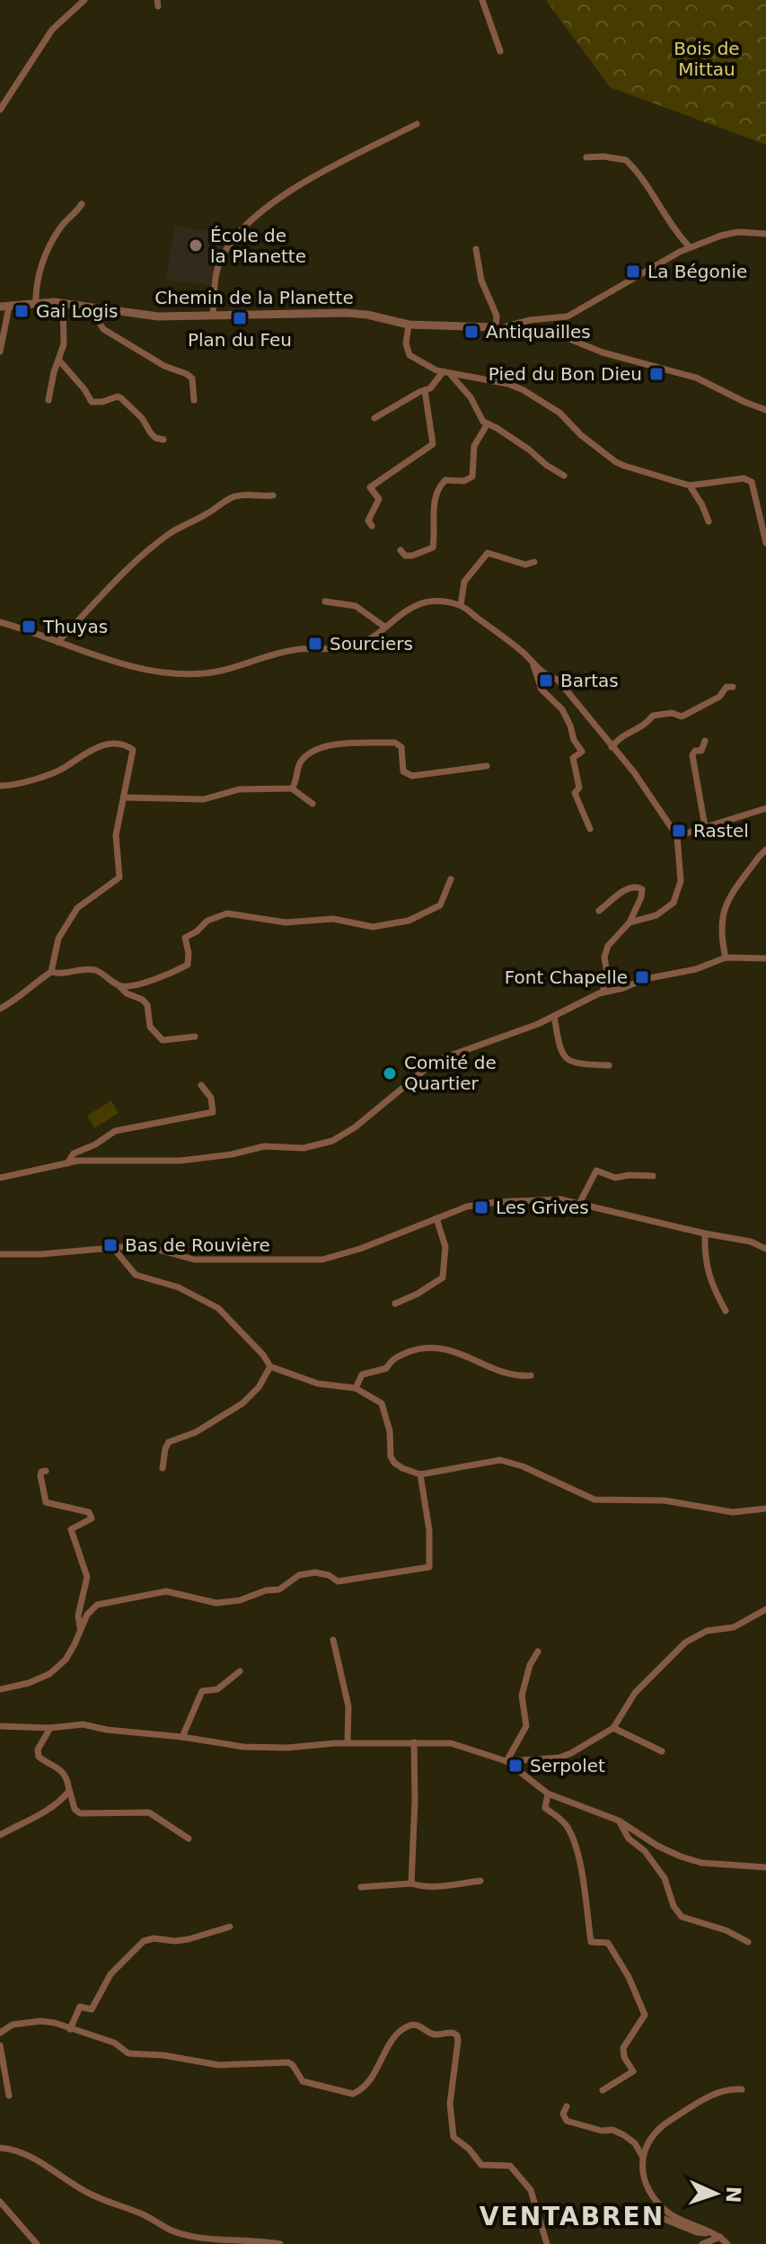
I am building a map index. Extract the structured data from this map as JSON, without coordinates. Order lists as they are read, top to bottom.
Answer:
{
  "streets": {
    "street": ["Chemin de la Planette"]
  },
  "districts": ["VENTABREN"],
  "parks": ["Bois de Mittau"],
  "places": {
    "other": ["École de la Planette", "Comité de Quartier"],
    "transit": [
      "La Bégonie",
      "Gai Logis",
      "Plan du Feu",
      "Antiquailles",
      "Pied du Bon Dieu",
      "Thuyas",
      "Sourciers",
      "Bartas",
      "Rastel",
      "Font Chapelle",
      "Les Grives",
      "Bas de Rouvière",
      "Serpolet"
    ]
  },
  "north": "right"
}
